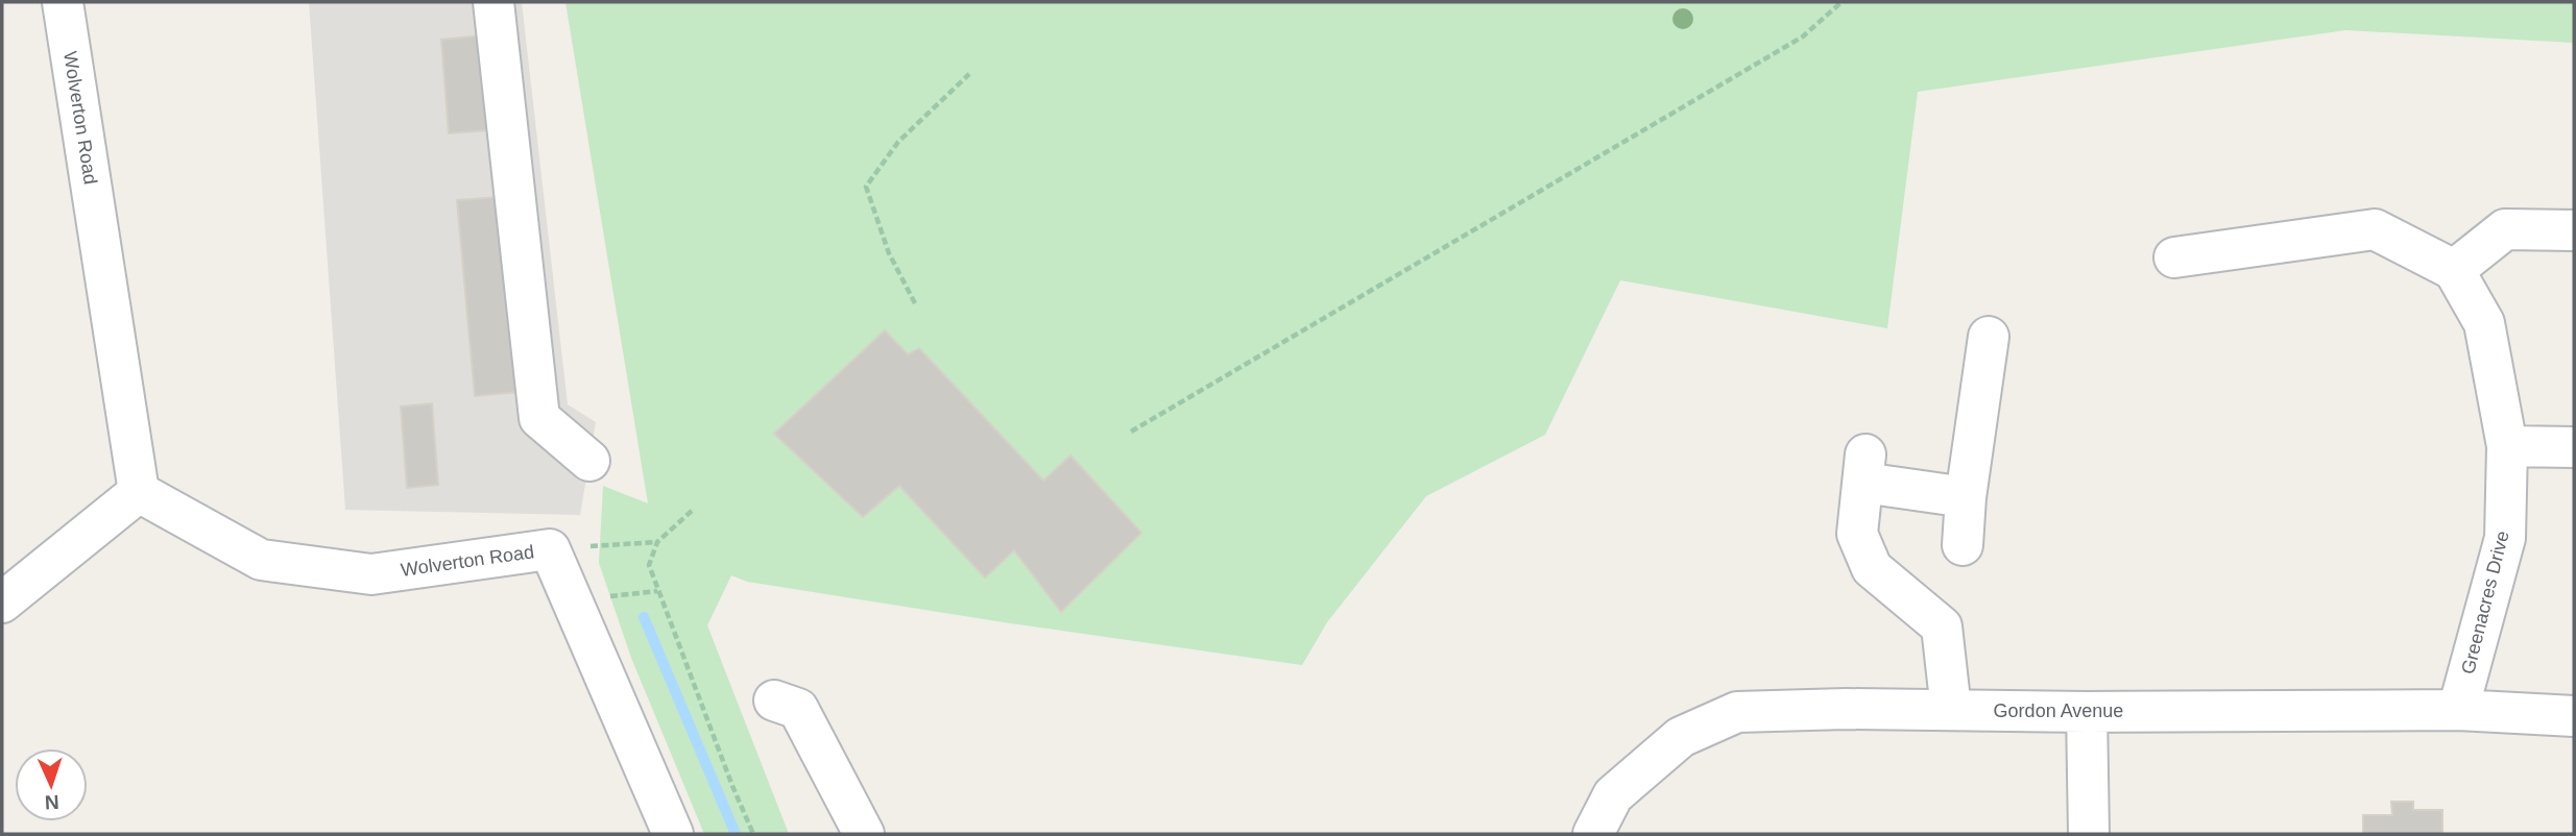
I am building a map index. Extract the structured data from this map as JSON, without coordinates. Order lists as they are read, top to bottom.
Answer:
{
  "streets": {
    "street": ["Wolverton Road", "Greenacres Drive", "Gordon Avenue"]
  },
  "crossings": [
    ["Greenacres Drive", "Gordon Avenue"]
  ],
  "north": "bottom"
}
